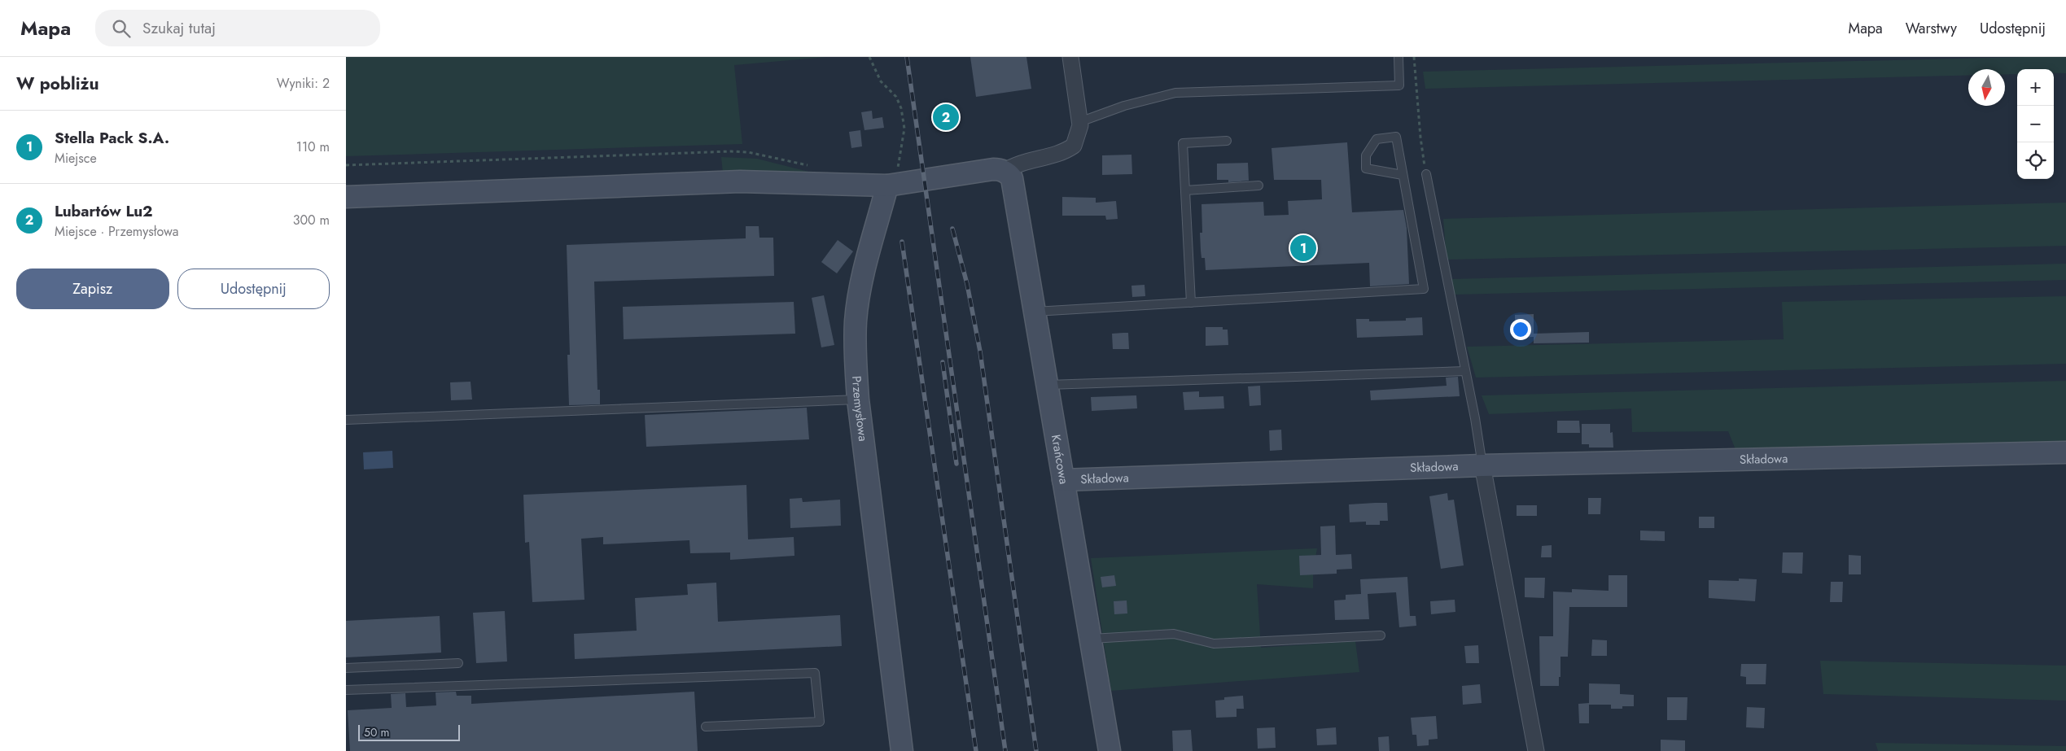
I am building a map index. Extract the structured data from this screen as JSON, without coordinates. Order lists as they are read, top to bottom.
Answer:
{
  "streets": {
    "street": ["Przemysłowa", "Składowa", "Krańcowa"]
  },
  "crossings": [
    ["Składowa", "Krańcowa"]
  ],
  "scale_bar": "50 m",
  "north": "bottom",
  "page": {
    "header": "Mapa",
    "search": "Szukaj tutaj",
    "nav": ["Mapa", "Warstwy", "Udostępnij"],
    "heading": ["W pobliżu", "Wyniki: 2"],
    "map_buttons": ["+", "−"],
    "pins": ["2", "1"],
    "list": [
      {
        "mark": "1",
        "name": "Stella Pack S.A.",
        "note": "Miejsce",
        "value": "110 m"
      },
      {
        "mark": "2",
        "name": "Lubartów Lu2",
        "note": "Miejsce · Przemysłowa",
        "value": "300 m"
      }
    ],
    "buttons": ["Zapisz", "Udostępnij"],
    "scale": "50 m"
  }
}
